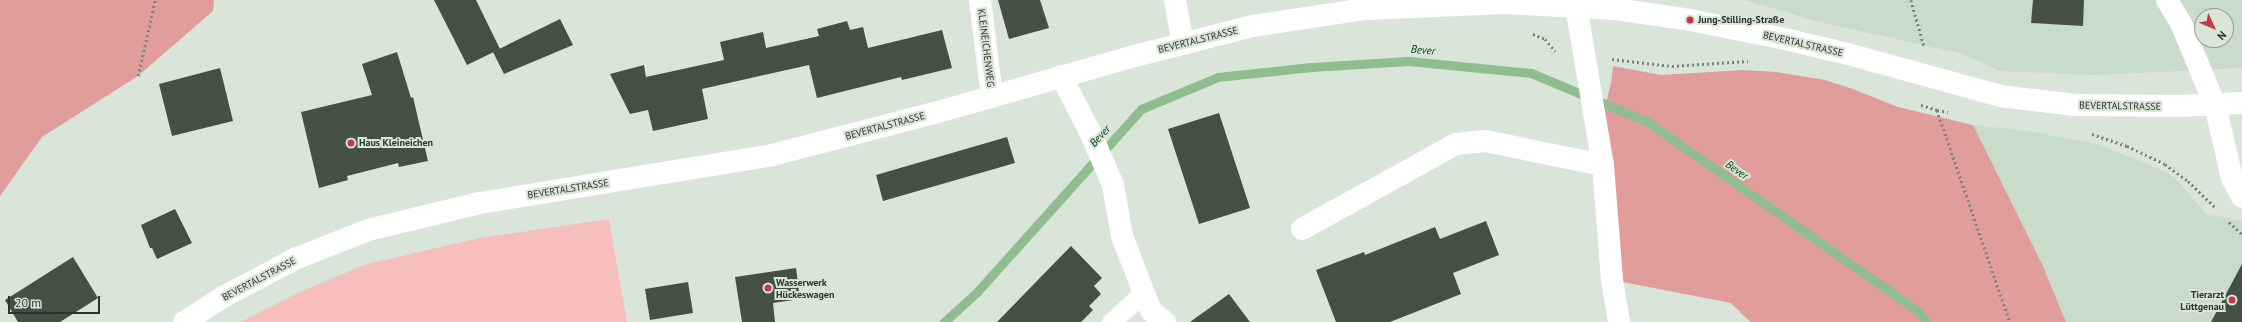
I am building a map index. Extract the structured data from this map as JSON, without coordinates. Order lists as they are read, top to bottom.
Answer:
{
  "streets": {
    "street": ["BEVERTALSTRASSE", "KLEINEICHENWEG"]
  },
  "crossings": [
    ["BEVERTALSTRASSE", "KLEINEICHENWEG"]
  ],
  "water": ["Bever"],
  "places": [
    "Jung-Stilling-Straße",
    "Haus Kleineichen",
    "Wasserwerk Hückeswagen",
    "Tierarzt Lüttgenau"
  ],
  "scale_bar": "20 m",
  "north": "bottom right"
}
